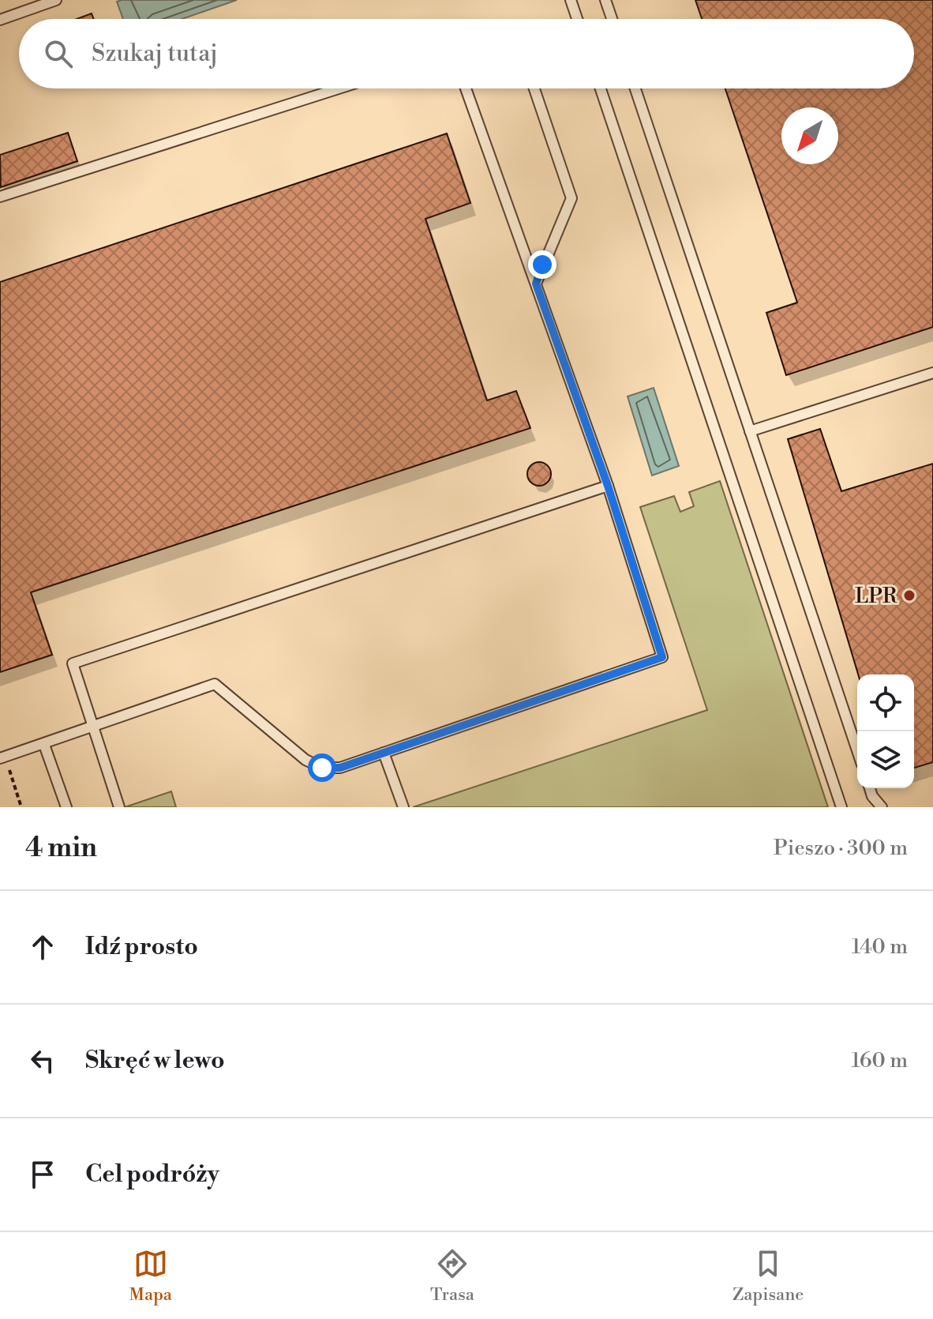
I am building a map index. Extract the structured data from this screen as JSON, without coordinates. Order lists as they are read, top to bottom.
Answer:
{
  "places": ["LPR"],
  "north": "bottom left",
  "page": {
    "search": "Szukaj tutaj",
    "heading": ["4 min", "Pieszo · 300 m"],
    "list": [
      ["Idź prosto", "140 m"],
      ["Skręć w lewo", "160 m"],
      "Cel podróży"
    ],
    "nav": ["Mapa", "Trasa", "Zapisane"]
  }
}
